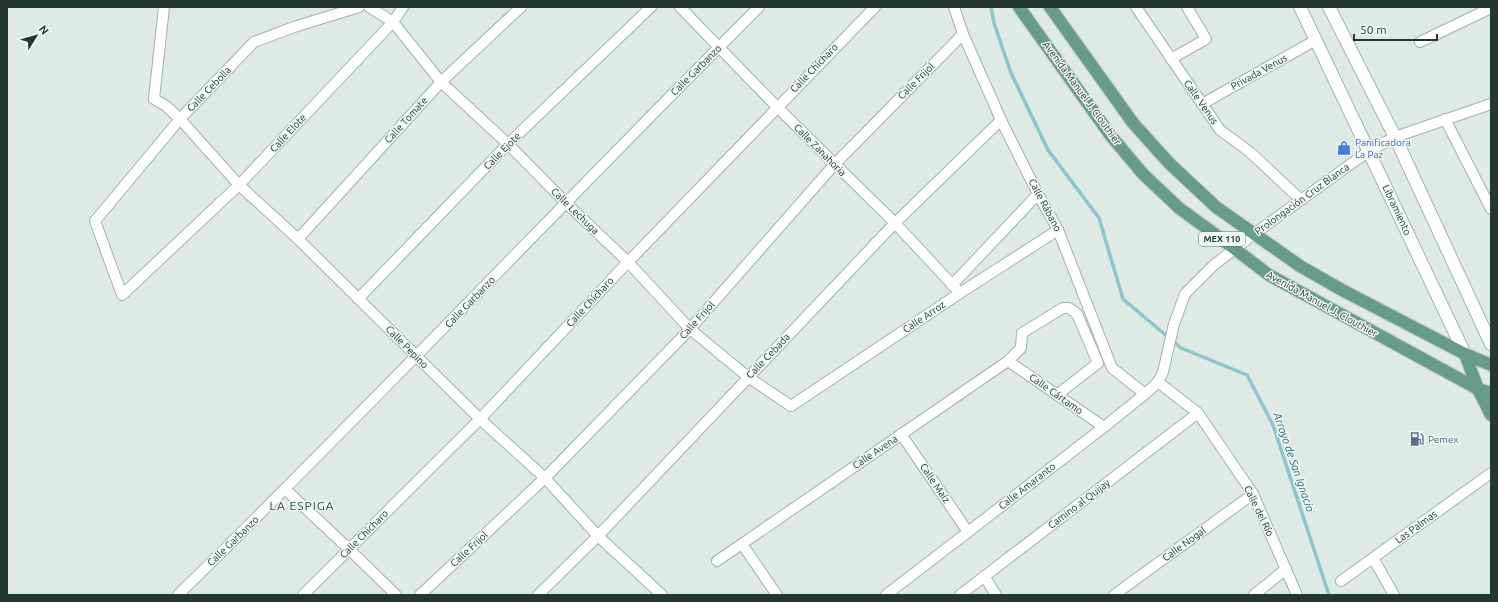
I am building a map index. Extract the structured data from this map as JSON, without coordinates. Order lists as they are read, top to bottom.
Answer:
{
  "streets": {
    "main road": ["Avenida Manuel J. Clouthier", "Libramiento", "MEX 110"],
    "street": [
      "Calle Chícharo",
      "Calle Garbanzo",
      "Privada Venus",
      "Calle Frijol",
      "Calle Cebolla",
      "Calle Venus",
      "Calle Tomate",
      "Calle Elote",
      "Calle Zanahoria",
      "Calle Ejote",
      "Prolongación Cruz Blanca",
      "Calle Rábano",
      "Calle Lechuga",
      "Calle Arroz",
      "Calle Pepino",
      "Calle Cebada",
      "Calle Cártamo",
      "Calle Avena",
      "Calle Maíz",
      "Calle Amaranto",
      "Camino al Quijay",
      "Calle del Río",
      "Las Palmas",
      "Calle Nogal"
    ]
  },
  "crossings": [
    ["Calle Chícharo", "Calle Zanahoria"],
    ["Calle Chícharo", "Calle Lechuga"],
    ["Calle Chícharo", "Calle Pepino"],
    ["Calle Garbanzo", "Calle Zanahoria"],
    ["Calle Garbanzo", "Calle Lechuga"],
    ["Calle Garbanzo", "Calle Pepino"],
    ["Privada Venus", "Calle Venus"],
    ["Privada Venus", "Libramiento"],
    ["Calle Frijol", "Calle Zanahoria"],
    ["Calle Frijol", "Calle Rábano"],
    ["Calle Frijol", "Calle Lechuga"],
    ["Calle Frijol", "Calle Pepino"],
    ["Calle Cebolla", "Calle Elote"],
    ["Calle Cebolla", "Calle Pepino"],
    ["Avenida Manuel J. Clouthier", "Prolongación Cruz Blanca"],
    ["Avenida Manuel J. Clouthier", "Libramiento"],
    ["Calle Venus", "Prolongación Cruz Blanca"],
    ["Calle Tomate", "Calle Lechuga"],
    ["Calle Tomate", "Calle Pepino"],
    ["Calle Elote", "Calle Lechuga"],
    ["Calle Elote", "Calle Pepino"],
    ["Calle Zanahoria", "Calle Arroz"],
    ["Calle Zanahoria", "Calle Cebada"],
    ["Calle Ejote", "Calle Lechuga"],
    ["Calle Ejote", "Calle Pepino"],
    ["Prolongación Cruz Blanca", "Libramiento"],
    ["Prolongación Cruz Blanca", "MEX 110"],
    ["Prolongación Cruz Blanca", "Calle Amaranto"],
    ["Calle Rábano", "Calle Arroz"],
    ["Calle Rábano", "Calle Cebada"],
    ["Calle Rábano", "Calle Amaranto"],
    ["Libramiento", "MEX 110"],
    ["Calle Lechuga", "Calle Arroz"],
    ["Calle Lechuga", "Calle Cebada"],
    ["Calle Pepino", "Calle Cebada"],
    ["Calle Cártamo", "Calle Avena"],
    ["Calle Cártamo", "Calle Amaranto"],
    ["Calle Avena", "Calle Maíz"],
    ["Calle Maíz", "Calle Amaranto"],
    ["Calle Amaranto", "Calle del Río"],
    ["Camino al Quijay", "Calle del Río"],
    ["Calle del Río", "Calle Nogal"]
  ],
  "districts": ["LA ESPIGA"],
  "water": ["Arroyo de San Ignacio"],
  "places": {
    "shop": ["Panificadora La Paz"],
    "fuel station": ["Pemex"]
  },
  "scale_bar": "50 m",
  "north": "top right"
}
